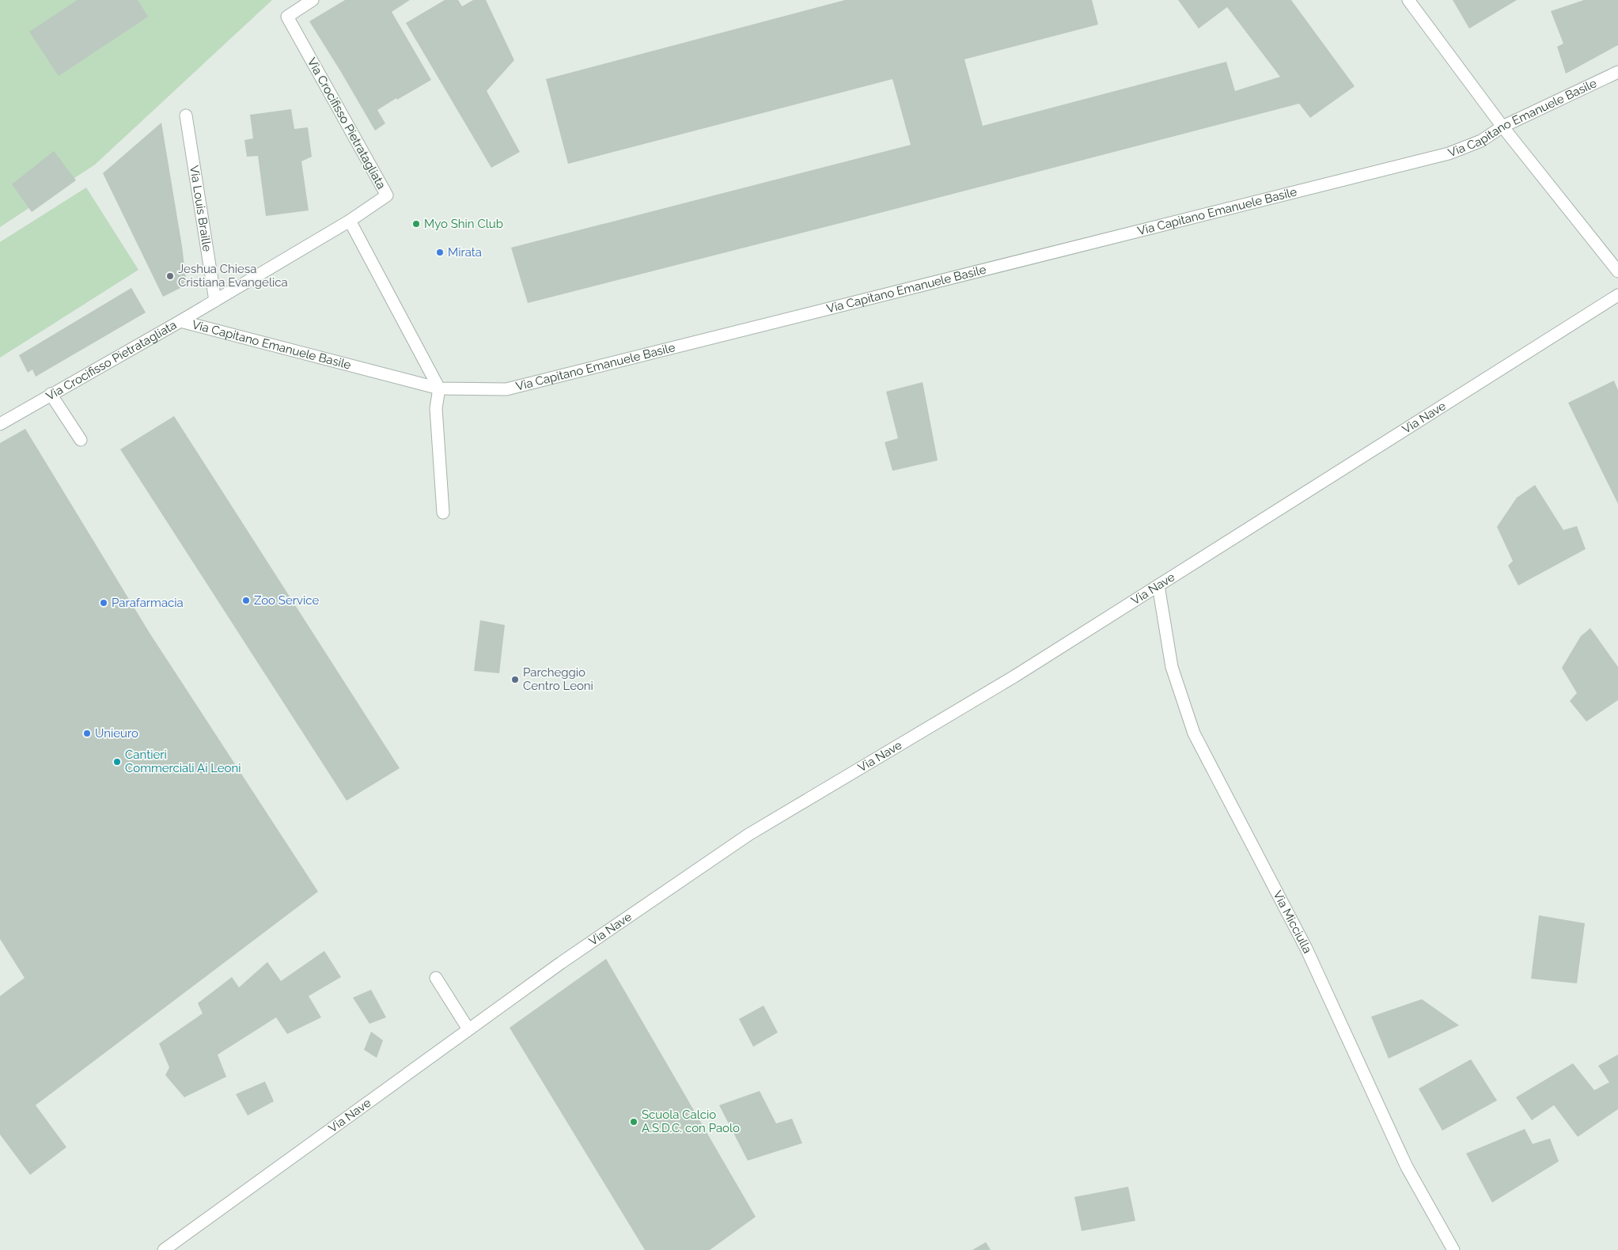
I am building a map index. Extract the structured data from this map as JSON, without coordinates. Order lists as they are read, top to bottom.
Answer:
{
  "streets": {
    "street": [
      "Via Capitano Emanuele Basile",
      "Via Crocifisso Pietratagliata",
      "Via Louis Braille",
      "Via Nave",
      "Via Micciulla"
    ]
  },
  "crossings": [
    ["Via Capitano Emanuele Basile", "Via Crocifisso Pietratagliata"],
    ["Via Crocifisso Pietratagliata", "Via Louis Braille"],
    ["Via Nave", "Via Micciulla"]
  ],
  "places": [
    "Myo Shin Club",
    "Mirata",
    "Jeshua Chiesa Cristiana Evangelica",
    "Zoo Service",
    "Parafarmacia",
    "Parcheggio Centro Leoni",
    "Unieuro",
    "Cantieri Commerciali Ai Leoni",
    "Scuola Calcio A.S.D.C. con Paolo"
  ]
}
